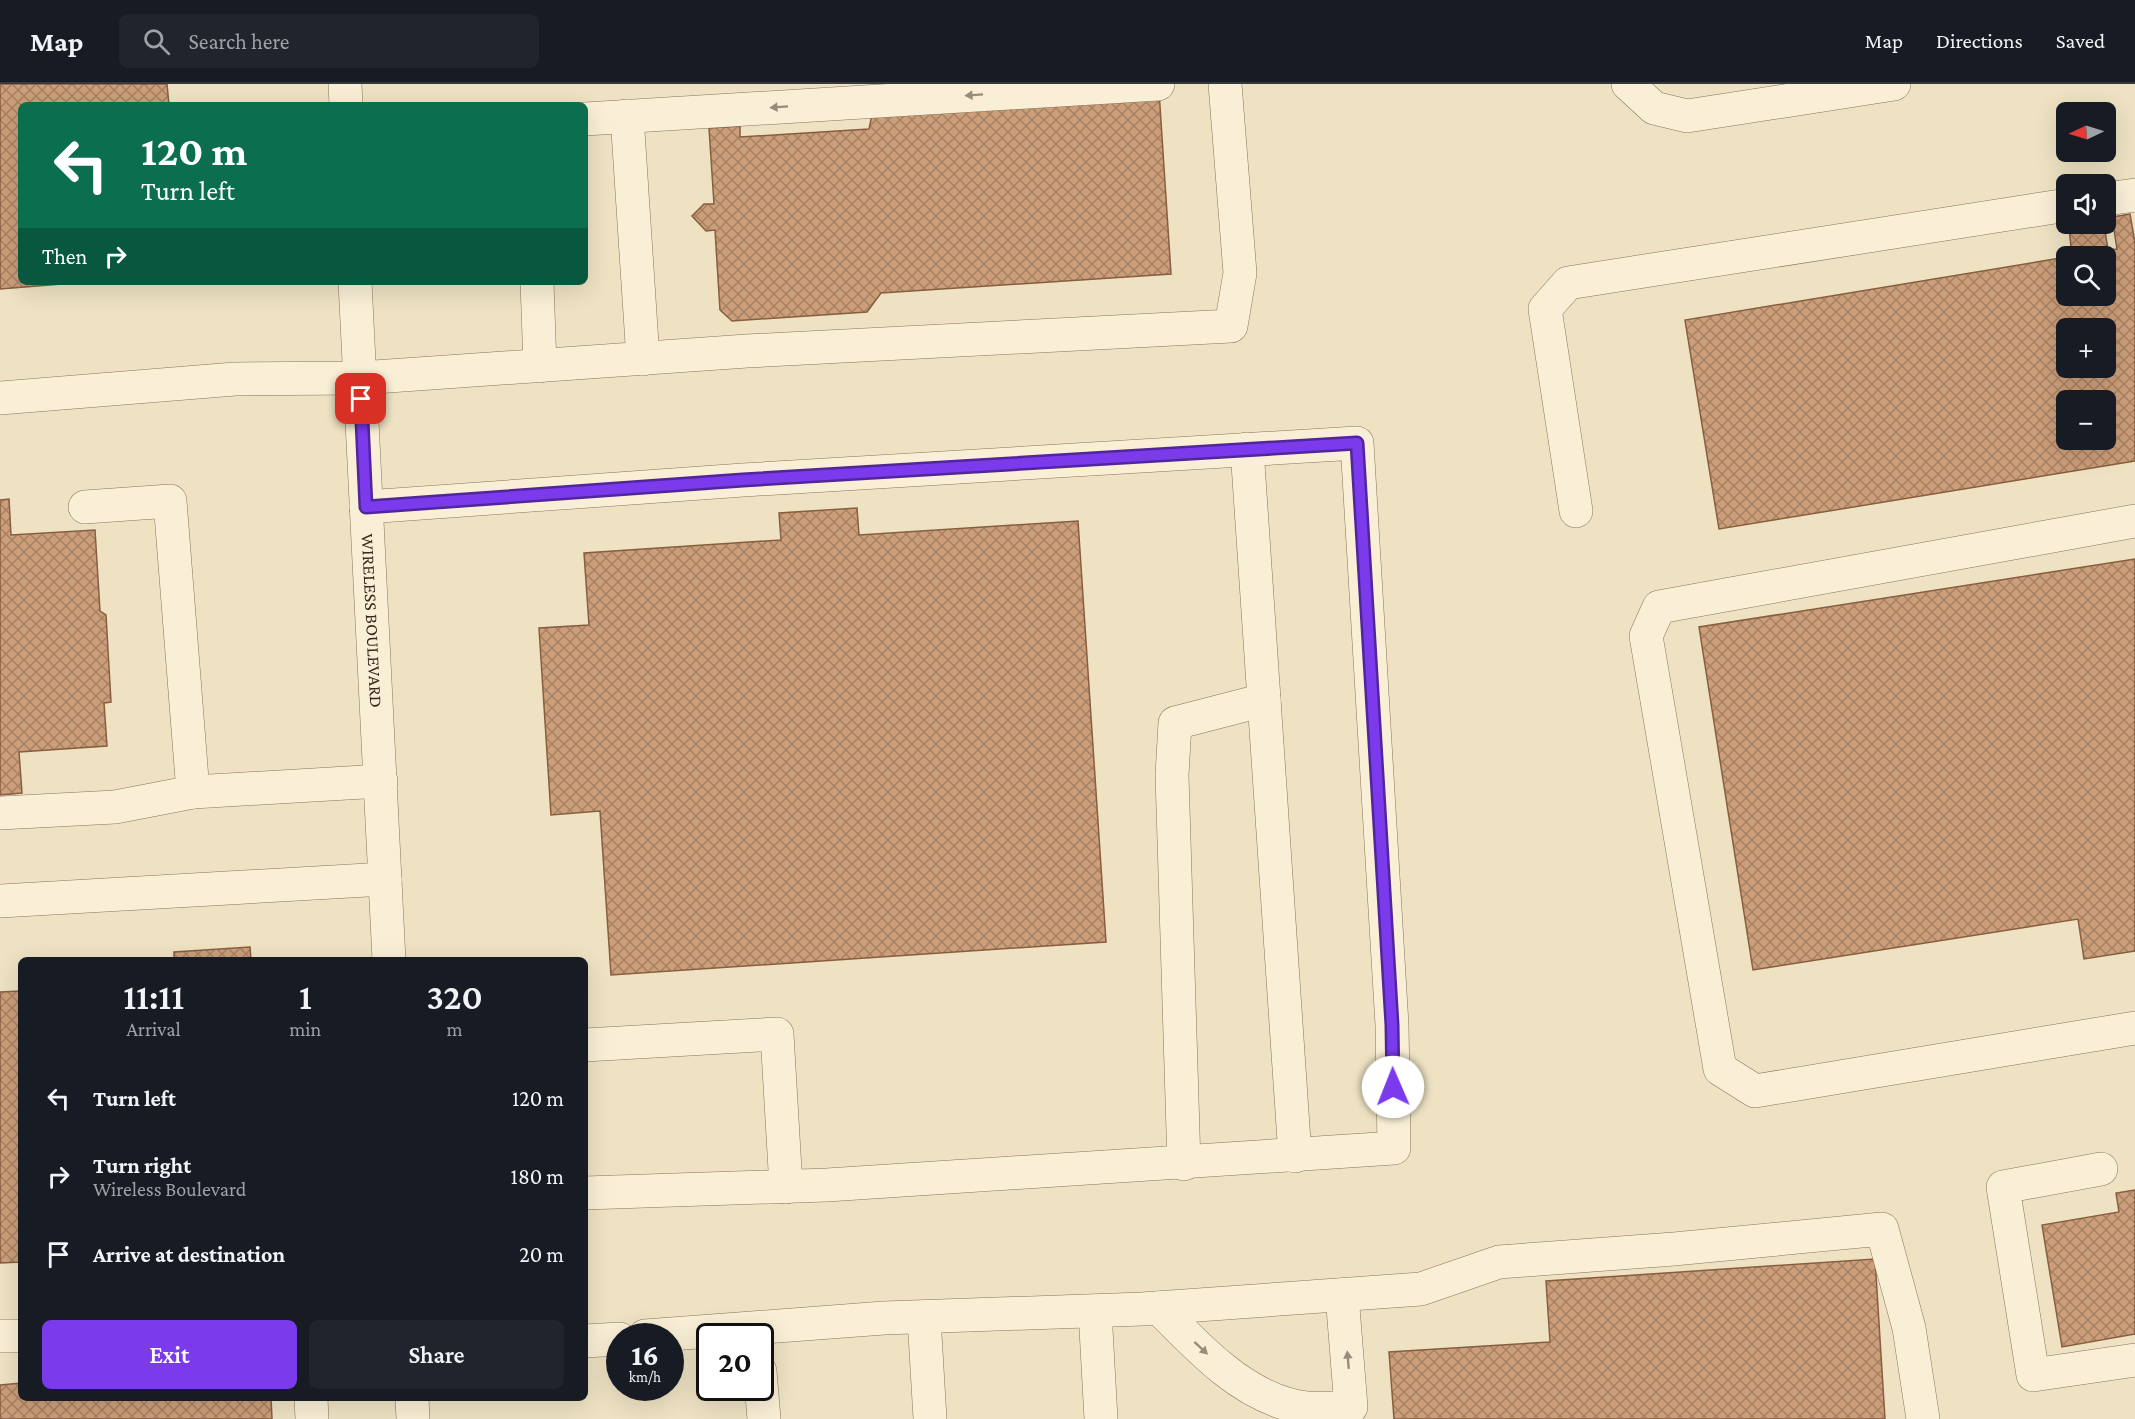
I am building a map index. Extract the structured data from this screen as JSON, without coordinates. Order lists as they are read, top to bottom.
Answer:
{
  "streets": {
    "street": ["WIRELESS BOULEVARD"]
  },
  "north": "left",
  "page": {
    "header": "Map",
    "search": "Search here",
    "nav": ["Map", "Directions", "Saved"],
    "map_buttons": ["+", "−"],
    "turn": ["120 m", "Turn left"],
    "then": "Then",
    "eta": [
      "11:11",
      "Arrival",
      "1",
      "min",
      "320",
      "m"
    ],
    "list": [
      {
        "name": "Turn left",
        "value": "120 m"
      },
      {
        "name": "Turn right",
        "note": "Wireless Boulevard",
        "value": "180 m"
      },
      {
        "name": "Arrive at destination",
        "value": "20 m"
      }
    ],
    "buttons": ["Exit", "Share"],
    "speed": "16 km/h",
    "limit": "20"
  }
}
